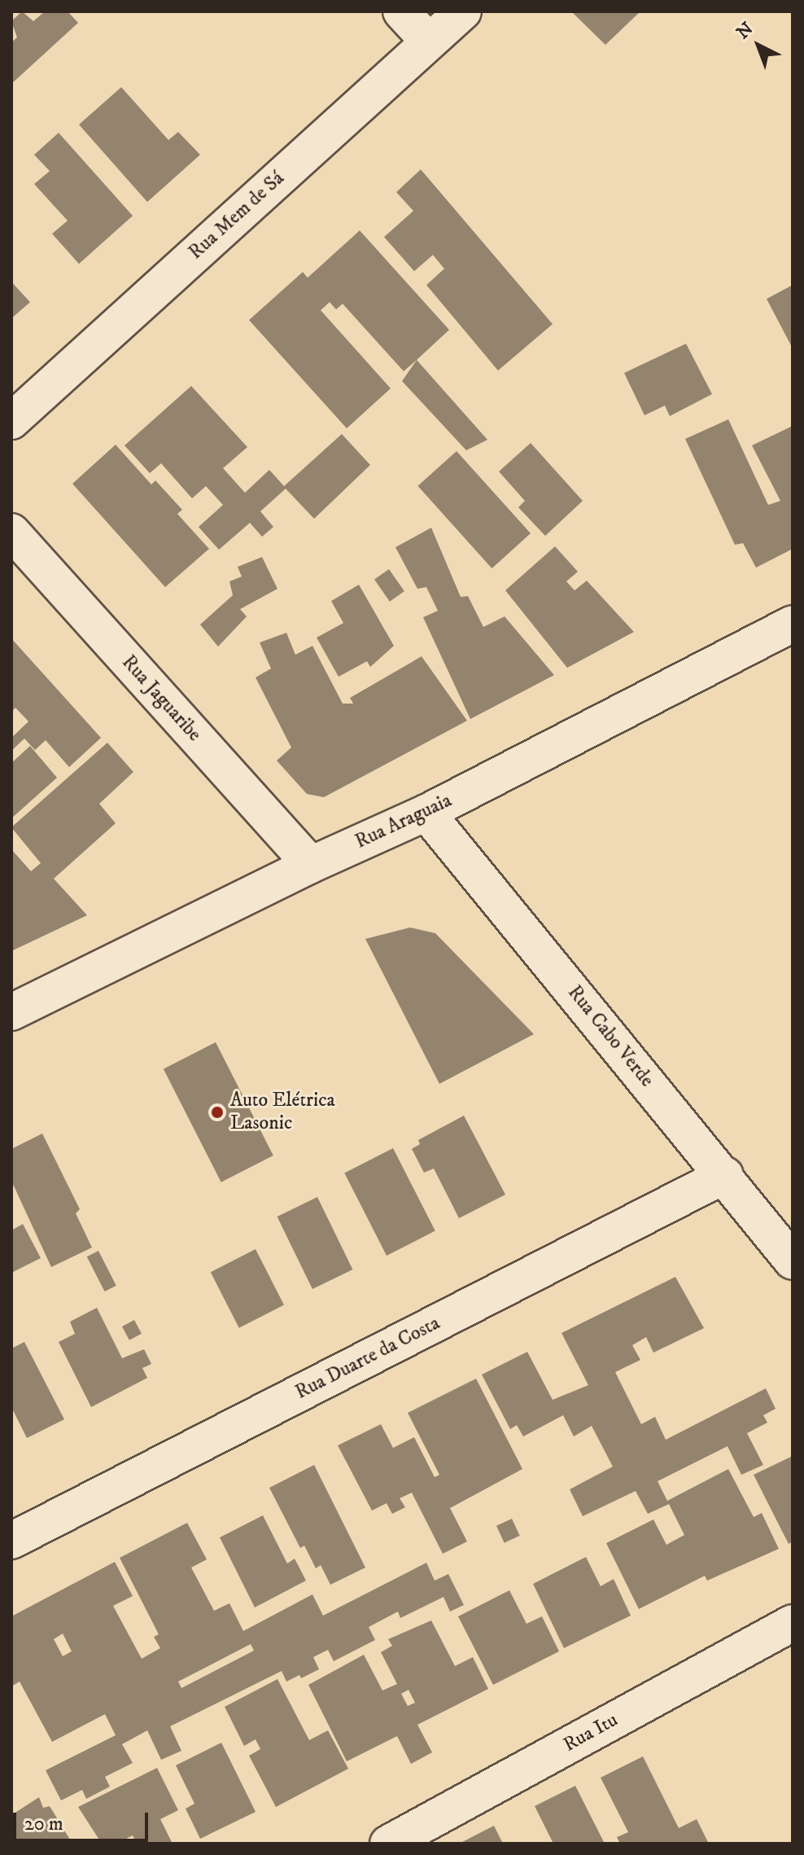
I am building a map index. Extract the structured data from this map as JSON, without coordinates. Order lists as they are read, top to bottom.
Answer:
{
  "streets": {
    "street": [
      "Rua Mem de Sá",
      "Rua Jaguaribe",
      "Rua Araguaia",
      "Rua Cabo Verde",
      "Rua Duarte da Costa",
      "Rua Itu"
    ]
  },
  "crossings": [
    ["Rua Jaguaribe", "Rua Araguaia"],
    ["Rua Araguaia", "Rua Cabo Verde"],
    ["Rua Cabo Verde", "Rua Duarte da Costa"]
  ],
  "places": ["Auto Elétrica Lasonic"],
  "scale_bar": "20 m",
  "north": "top left"
}
